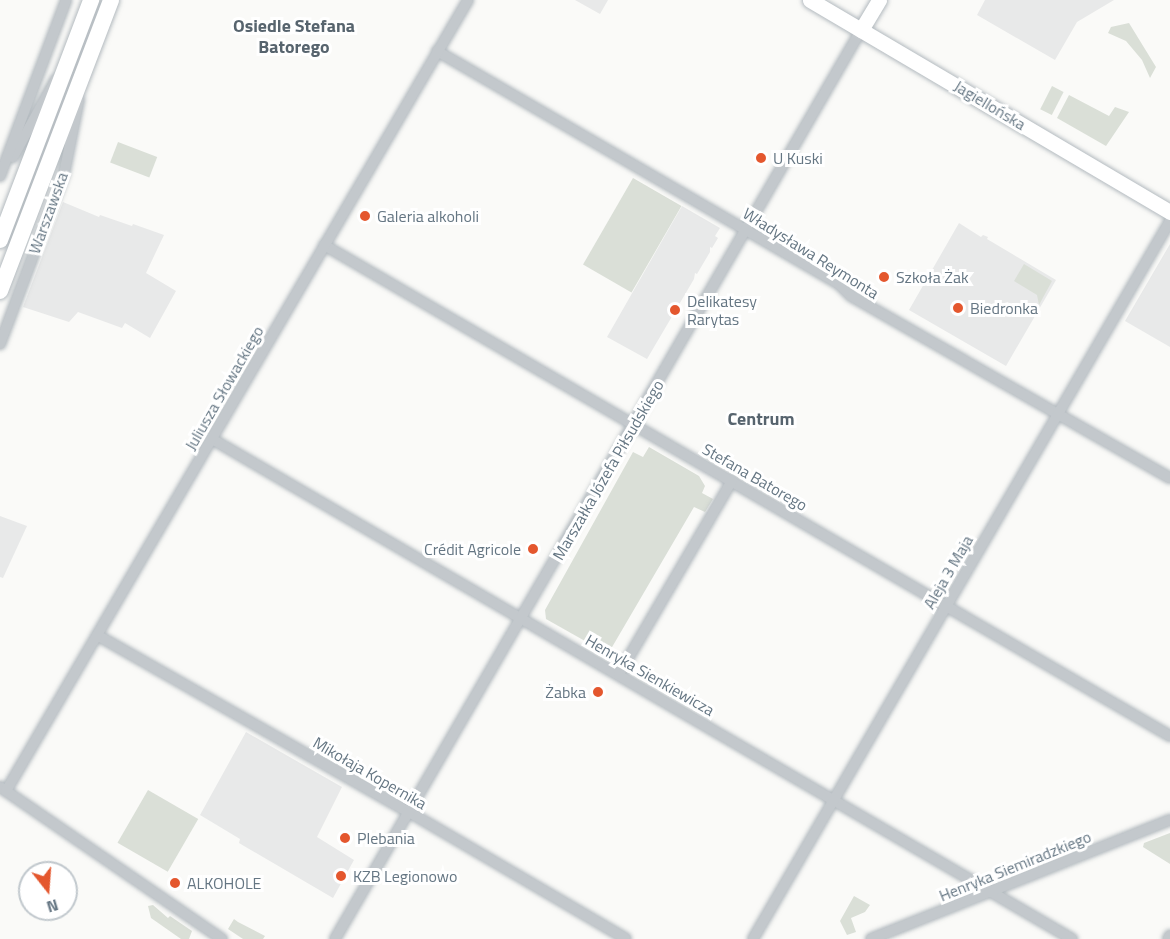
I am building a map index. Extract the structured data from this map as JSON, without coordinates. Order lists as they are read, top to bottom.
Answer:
{
  "streets": {
    "main road": ["Warszawska"],
    "street": [
      "Jagiellońska",
      "Władysława Reymonta",
      "Juliusza Słowackiego",
      "Marszałka Józefa Piłsudskiego",
      "Stefana Batorego",
      "Aleja 3 Maja",
      "Henryka Sienkiewicza",
      "Mikołaja Kopernika",
      "Henryka Siemiradzkiego"
    ]
  },
  "crossings": [
    ["Jagiellońska", "Marszałka Józefa Piłsudskiego"],
    ["Władysława Reymonta", "Juliusza Słowackiego"],
    ["Władysława Reymonta", "Marszałka Józefa Piłsudskiego"],
    ["Władysława Reymonta", "Aleja 3 Maja"],
    ["Juliusza Słowackiego", "Stefana Batorego"],
    ["Juliusza Słowackiego", "Henryka Sienkiewicza"],
    ["Juliusza Słowackiego", "Mikołaja Kopernika"],
    ["Marszałka Józefa Piłsudskiego", "Stefana Batorego"],
    ["Marszałka Józefa Piłsudskiego", "Henryka Sienkiewicza"],
    ["Marszałka Józefa Piłsudskiego", "Mikołaja Kopernika"],
    ["Stefana Batorego", "Aleja 3 Maja"],
    ["Aleja 3 Maja", "Henryka Sienkiewicza"],
    ["Henryka Sienkiewicza", "Henryka Siemiradzkiego"]
  ],
  "districts": ["Osiedle Stefana Batorego", "Centrum"],
  "places": [
    "U Kuski",
    "Galeria alkoholi",
    "Szkoła Żak",
    "Biedronka",
    "Delikatesy Rarytas",
    "Crédit Agricole",
    "Żabka",
    "Plebania",
    "KZB Legionowo",
    "ALKOHOLE"
  ],
  "north": "bottom"
}
